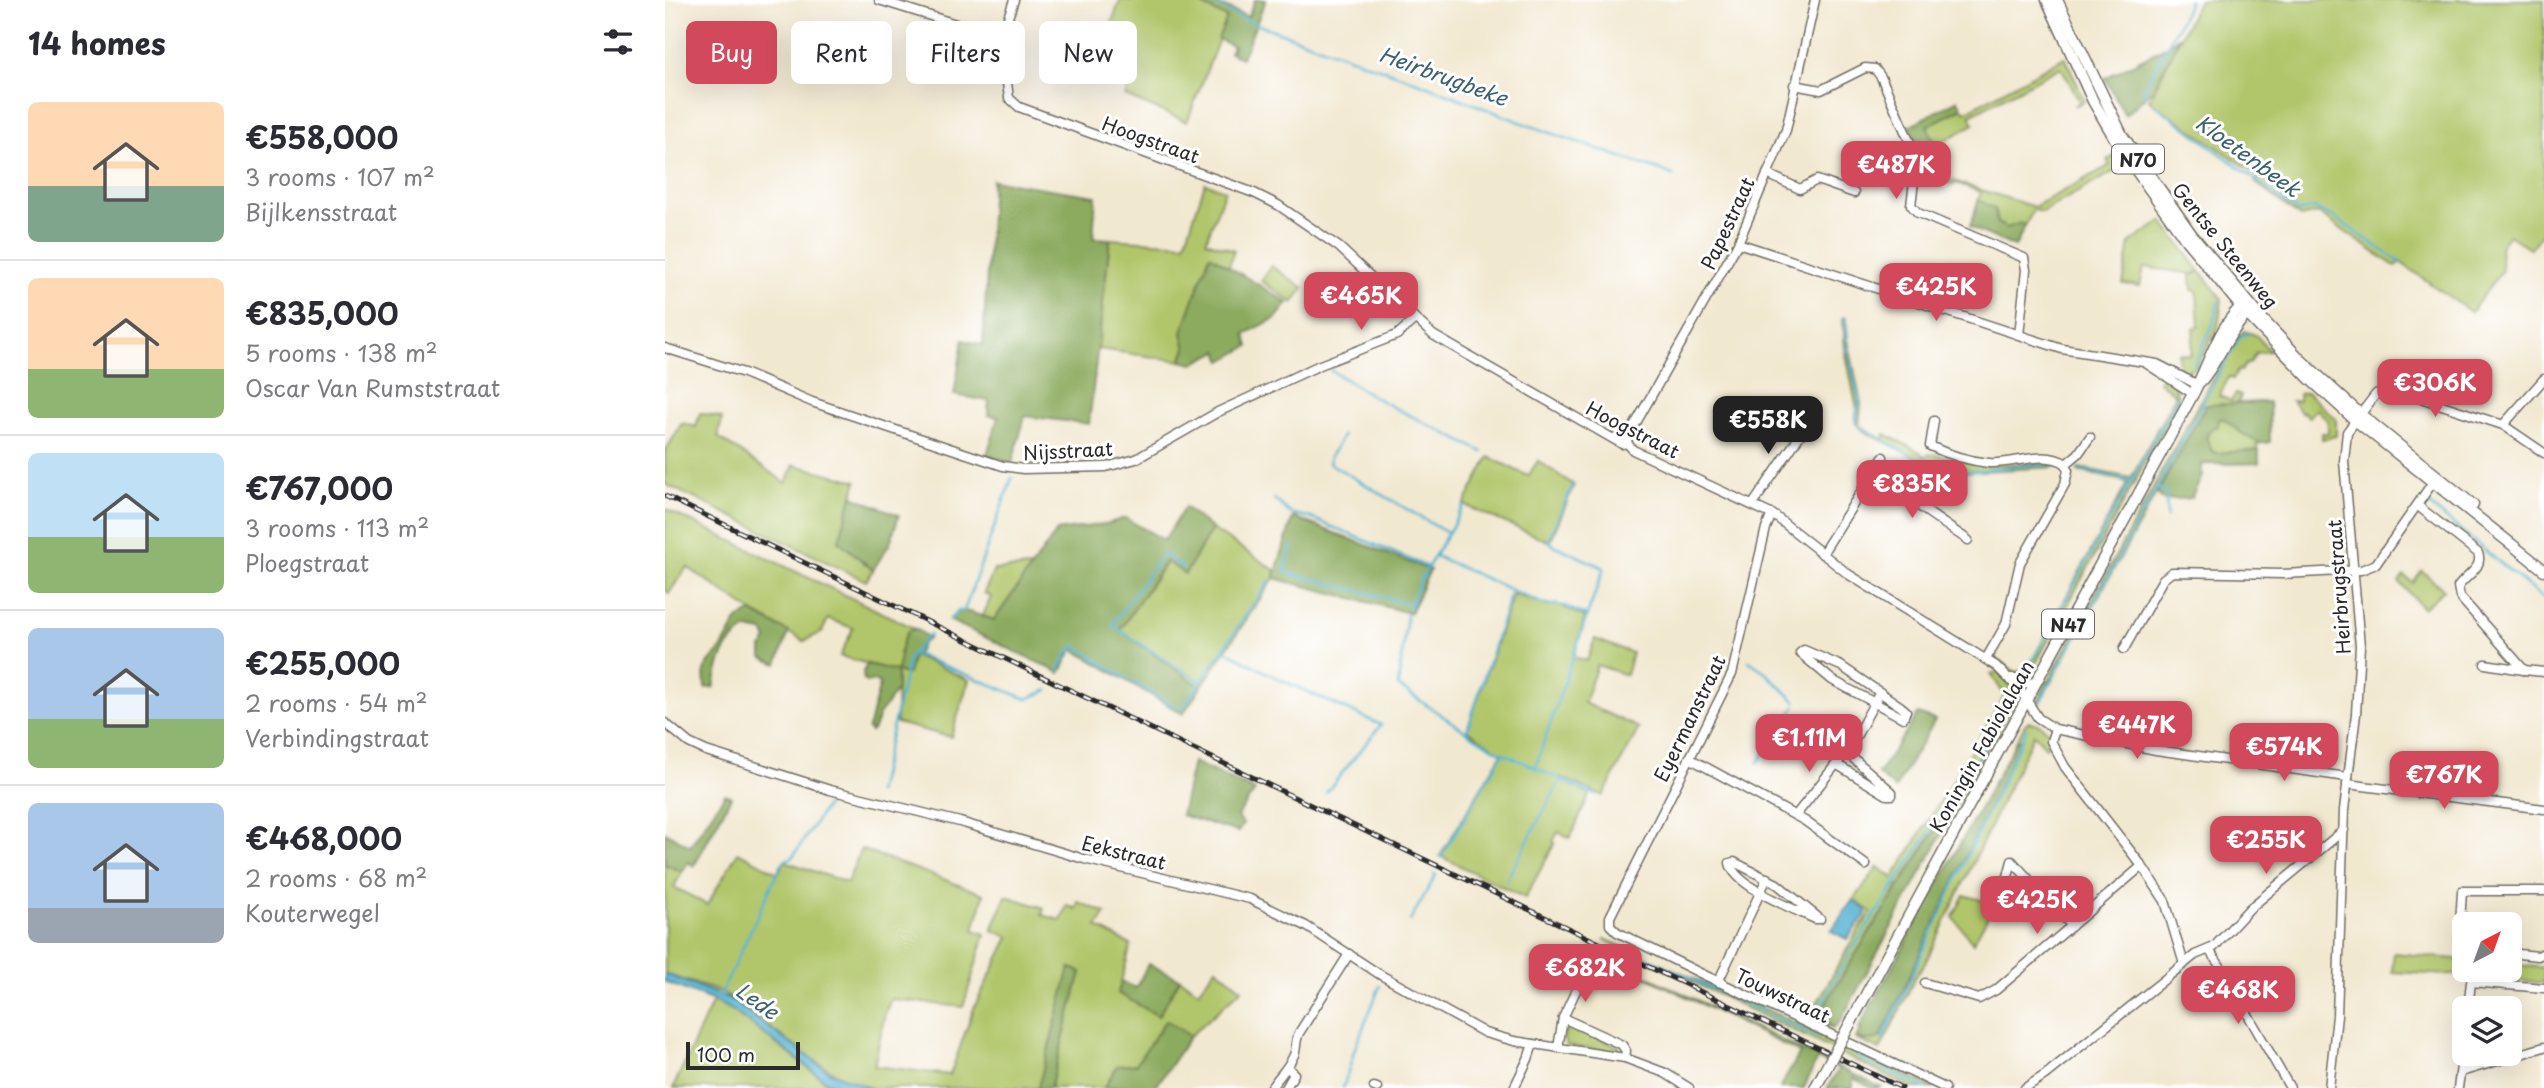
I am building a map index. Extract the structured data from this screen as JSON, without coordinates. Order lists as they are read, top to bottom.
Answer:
{
  "streets": {
    "main road": [
      "N70",
      "Gentse Steenweg",
      "N47",
      "Koningin Fabiolalaan"
    ],
    "street": [
      "Hoogstraat",
      "Papestraat",
      "Nijsstraat",
      "Heirbrugstraat",
      "Eyermanstraat",
      "Eekstraat",
      "Touwstraat"
    ]
  },
  "crossings": [
    ["Hoogstraat", "Papestraat"],
    ["Hoogstraat", "Nijsstraat"],
    ["Hoogstraat", "Eyermanstraat"],
    ["Hoogstraat", "Koningin Fabiolalaan"],
    ["N70", "Gentse Steenweg"],
    ["Gentse Steenweg", "Heirbrugstraat"],
    ["Gentse Steenweg", "Koningin Fabiolalaan"],
    ["Eyermanstraat", "Touwstraat"]
  ],
  "water": ["Heirbrugbeke", "Kloetenbeek", "Lede"],
  "scale_bar": "100 m",
  "north": "top right",
  "page": {
    "heading": "14 homes",
    "chip": [
      "Buy",
      "Rent",
      "Filters",
      "New"
    ],
    "list": [
      {
        "name": "€558,000",
        "note": "3 rooms · 107 m² · Bijlkensstraat"
      },
      {
        "name": "€835,000",
        "note": "5 rooms · 138 m² · Oscar Van Rumststraat"
      },
      {
        "name": "€767,000",
        "note": "3 rooms · 113 m² · Ploegstraat"
      },
      {
        "name": "€255,000",
        "note": "2 rooms · 54 m² · Verbindingstraat"
      },
      {
        "name": "€468,000",
        "note": "2 rooms · 68 m² · Kouterwegel"
      }
    ],
    "price": [
      "€487K",
      "€425K",
      "€465K",
      "€306K",
      "€558K",
      "€835K",
      "€447K",
      "€1.11M",
      "€574K",
      "€767K",
      "€255K",
      "€425K",
      "€682K",
      "€468K"
    ],
    "scale": "100 m"
  }
}
